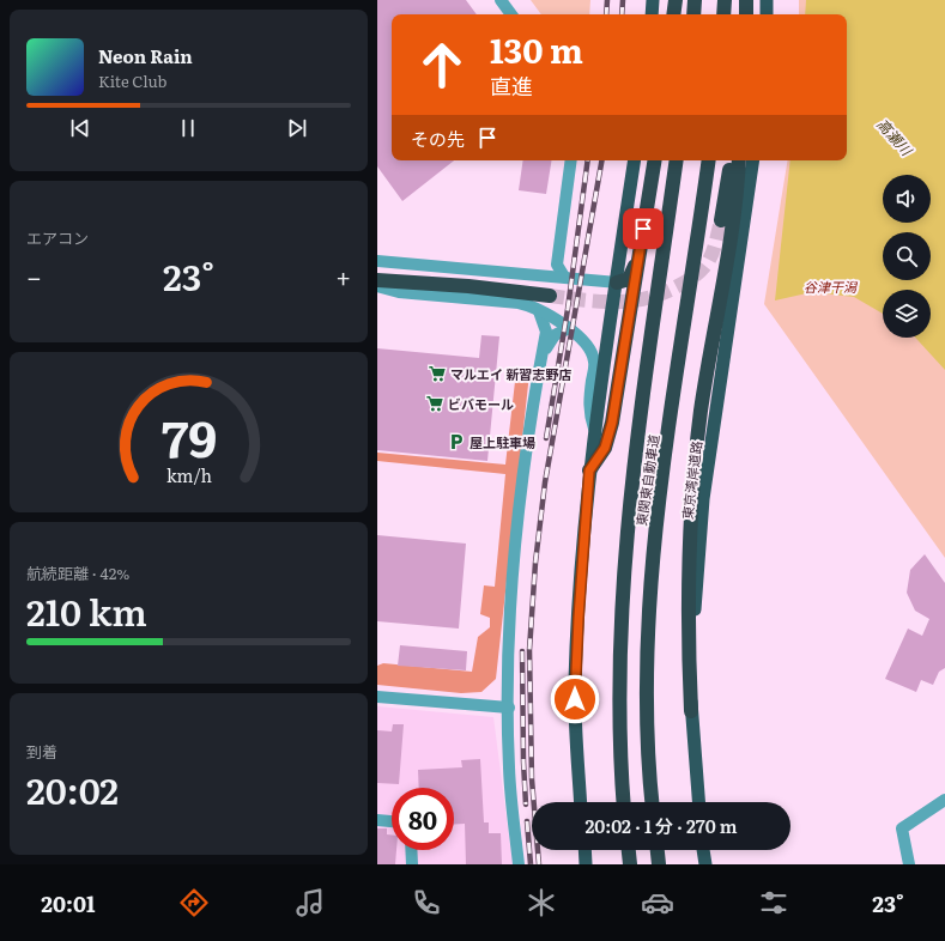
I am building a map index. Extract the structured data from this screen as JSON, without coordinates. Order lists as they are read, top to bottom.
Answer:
{
  "streets": {
    "highway": ["東関東自動車道", "東京湾岸道路"]
  },
  "water": ["高瀬川"],
  "parks": ["谷津干潟"],
  "places": {
    "supermarket": ["マルエイ 新習志野店", "ビバモール"],
    "parking": ["屋上駐車場"]
  },
  "page": {
    "turn": ["130 m", "直進"],
    "song": ["Neon Rain", "Kite Club"],
    "then": "その先",
    "tile": [
      "エアコン",
      ["航続距離 · 42%", "210 km"],
      ["到着", "20:02"]
    ],
    "heat": ["−", "23°", "+"],
    "limit": "80",
    "trip": "20:02 · 1 分 · 270 m",
    "tabs": ["20:01", "23°"],
    "gauge": ["79", "km/h"]
  }
}
